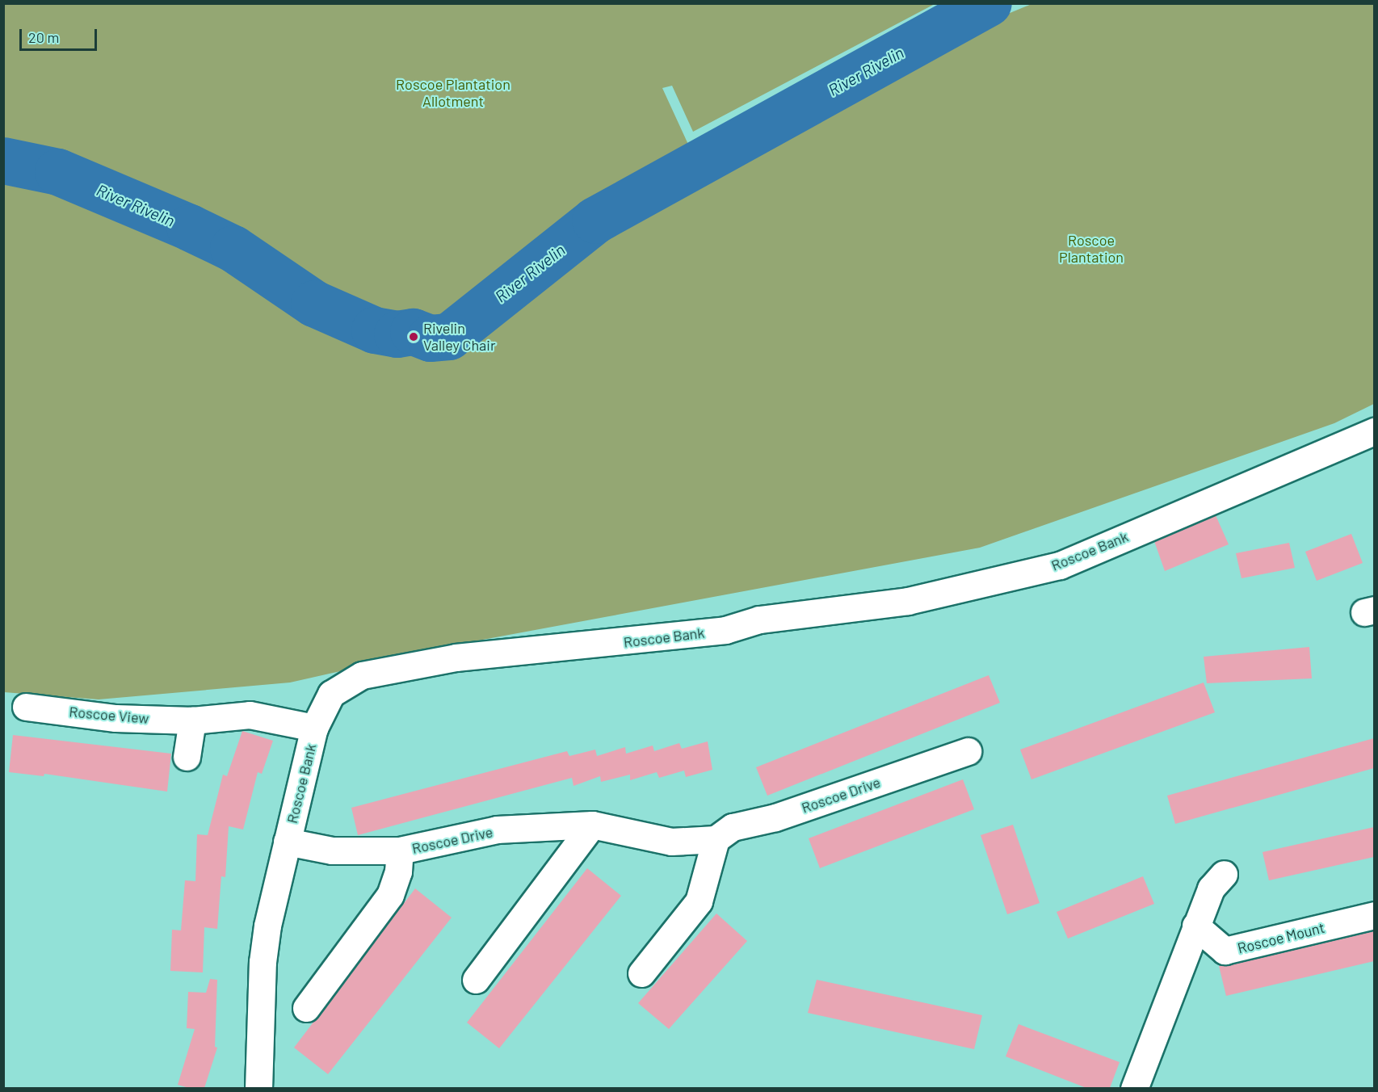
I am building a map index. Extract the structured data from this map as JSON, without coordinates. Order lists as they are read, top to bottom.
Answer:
{
  "streets": {
    "street": [
      "Roscoe Bank",
      "Roscoe View",
      "Roscoe Drive",
      "Roscoe Mount"
    ]
  },
  "crossings": [
    ["Roscoe Bank", "Roscoe View"],
    ["Roscoe Bank", "Roscoe Drive"]
  ],
  "water": ["River Rivelin"],
  "parks": ["Roscoe Plantation Allotment", "Roscoe Plantation"],
  "places": ["Rivelin Valley Chair"],
  "scale_bar": "20 m"
}
